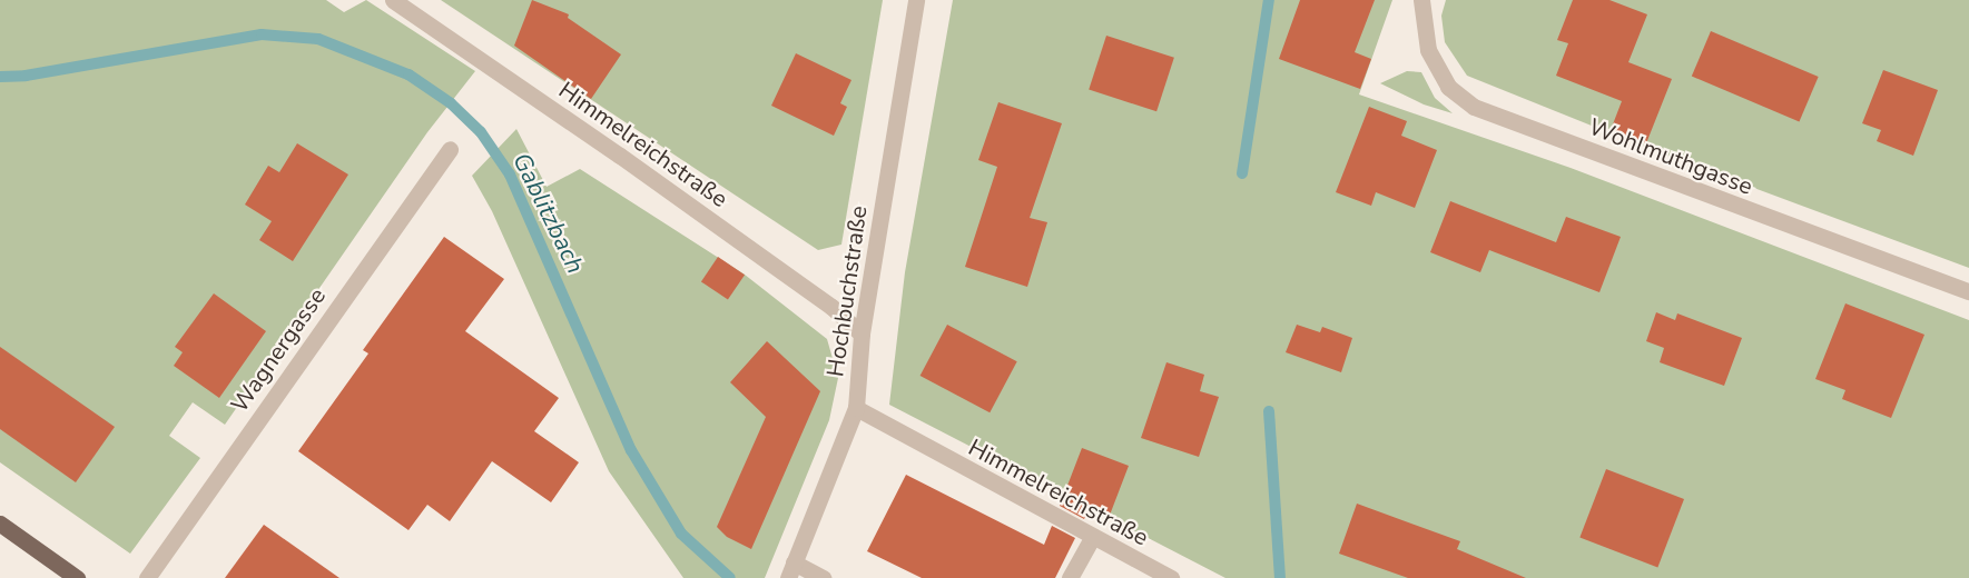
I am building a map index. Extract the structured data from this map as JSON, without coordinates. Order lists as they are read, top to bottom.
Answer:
{
  "streets": {
    "street": [
      "Himmelreichstraße",
      "Wohlmuthgasse",
      "Hochbuchstraße",
      "Wagnergasse"
    ]
  },
  "crossings": [
    ["Himmelreichstraße", "Hochbuchstraße"]
  ],
  "water": ["Gablitzbach"]
}
